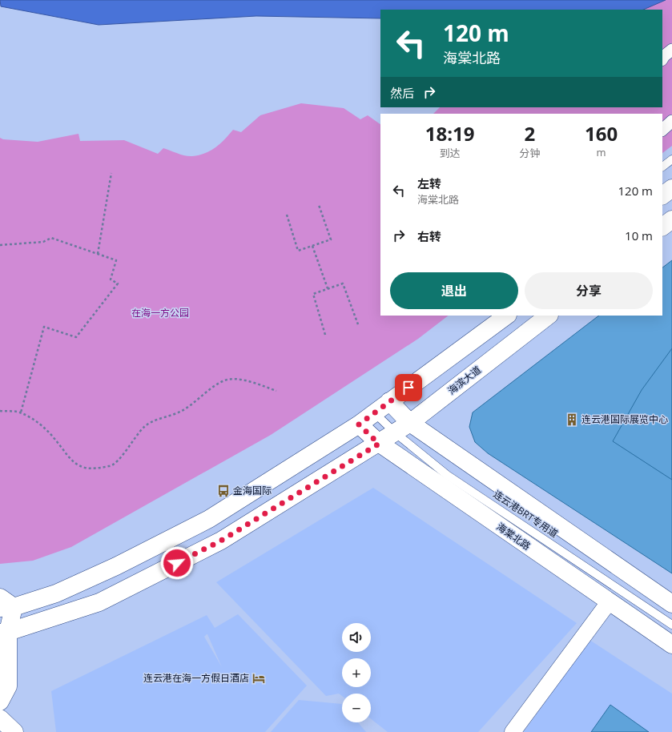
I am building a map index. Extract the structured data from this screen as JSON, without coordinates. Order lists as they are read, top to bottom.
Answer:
{
  "streets": {
    "main road": ["海滨大道", "海棠北路"],
    "lane": ["连云港BRT专用道"]
  },
  "crossings": [
    ["海滨大道", "连云港BRT专用道"],
    ["海滨大道", "海棠北路"]
  ],
  "parks": ["在海一方公园"],
  "places": {
    "building": ["连云港国际展览中心"],
    "bus stop": ["金海国际"],
    "hotel": ["连云港在海一方假日酒店"]
  },
  "page": {
    "turn": ["120 m", "海棠北路"],
    "then": "然后",
    "eta": [
      "18:19",
      "到达",
      "2",
      "分钟",
      "160",
      "m"
    ],
    "list": [
      {
        "name": "左转",
        "note": "海棠北路",
        "value": "120 m"
      },
      {
        "name": "右转",
        "value": "10 m"
      }
    ],
    "buttons": ["退出", "分享"],
    "map_buttons": ["+", "−"]
  }
}
